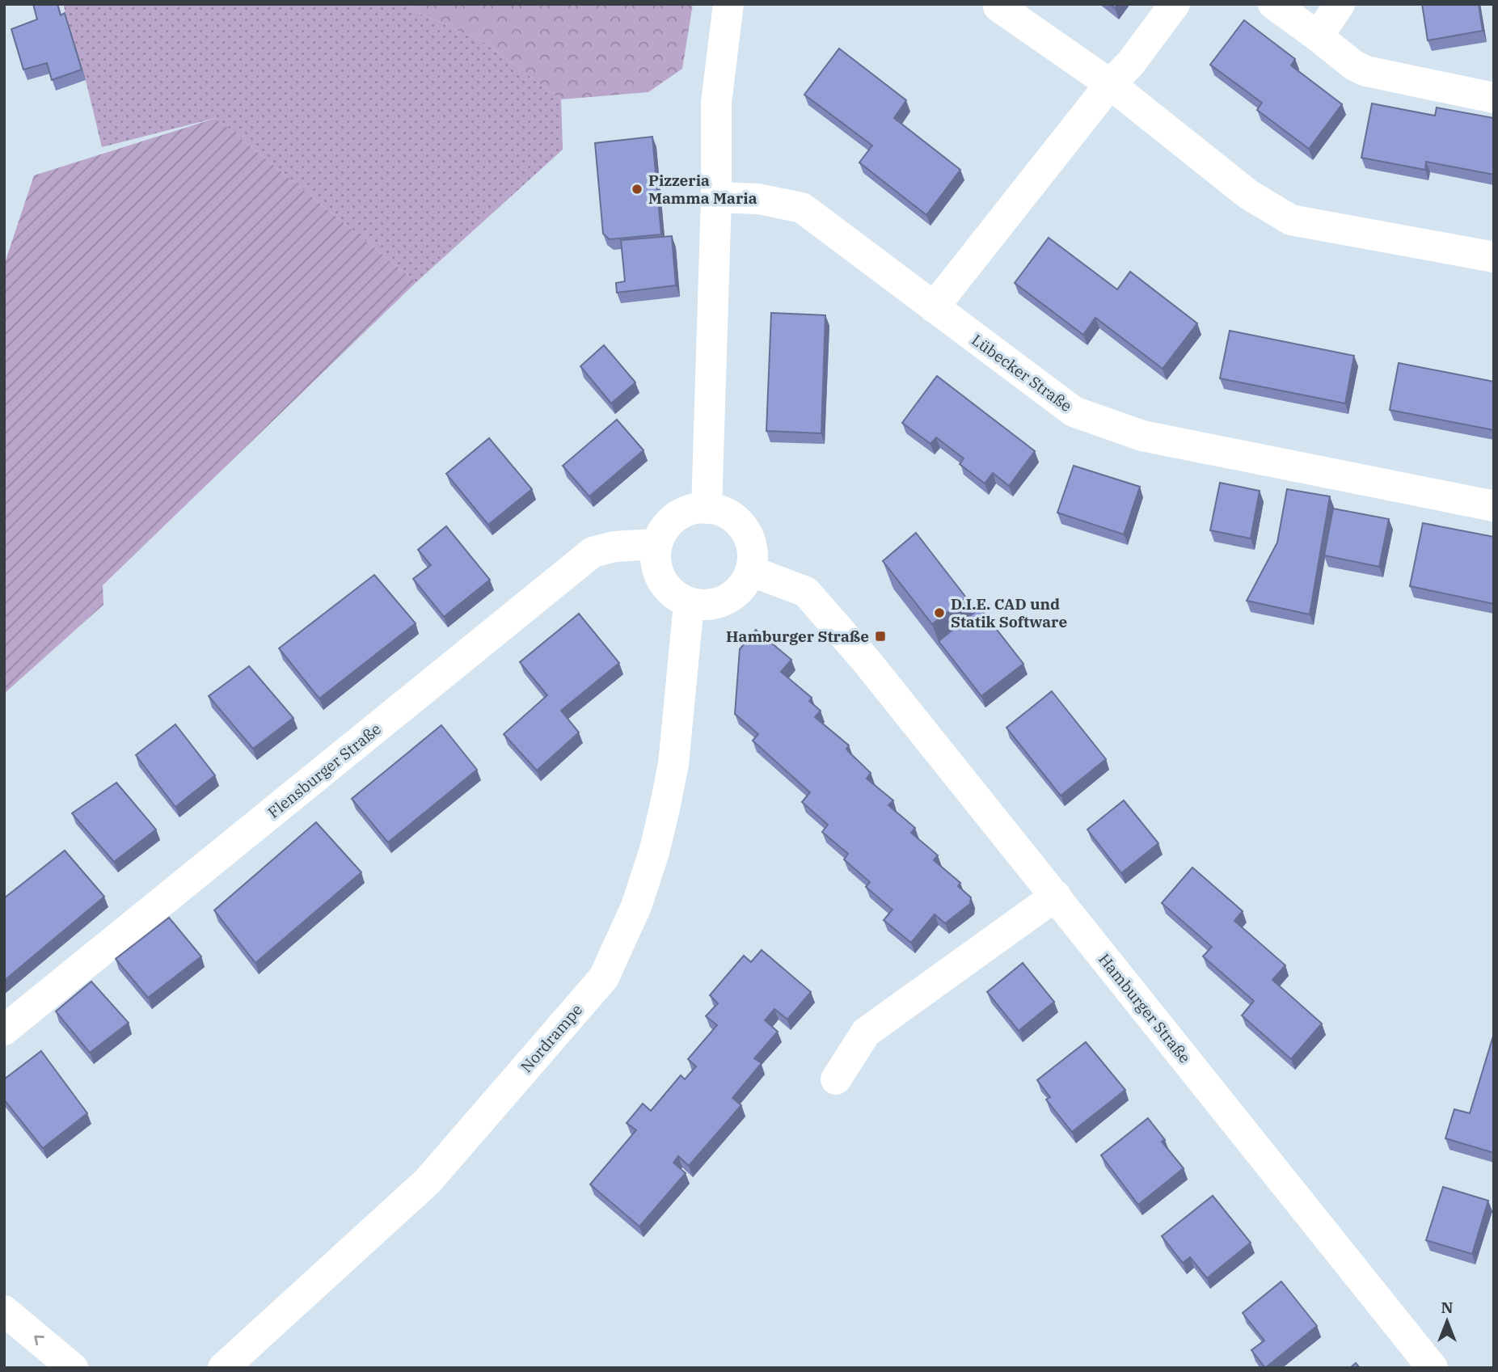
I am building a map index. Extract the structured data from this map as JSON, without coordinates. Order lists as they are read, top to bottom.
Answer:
{
  "streets": {
    "main road": [
      "Lübecker Straße",
      "Flensburger Straße",
      "Hamburger Straße",
      "Nordrampe"
    ]
  },
  "crossings": [
    ["Flensburger Straße", "Hamburger Straße"],
    ["Flensburger Straße", "Nordrampe"],
    ["Hamburger Straße", "Nordrampe"]
  ],
  "places": {
    "other": ["Pizzeria Mamma Maria", "D.I.E. CAD und Statik Software"],
    "transit": ["Hamburger Straße"]
  },
  "north": "top"
}
